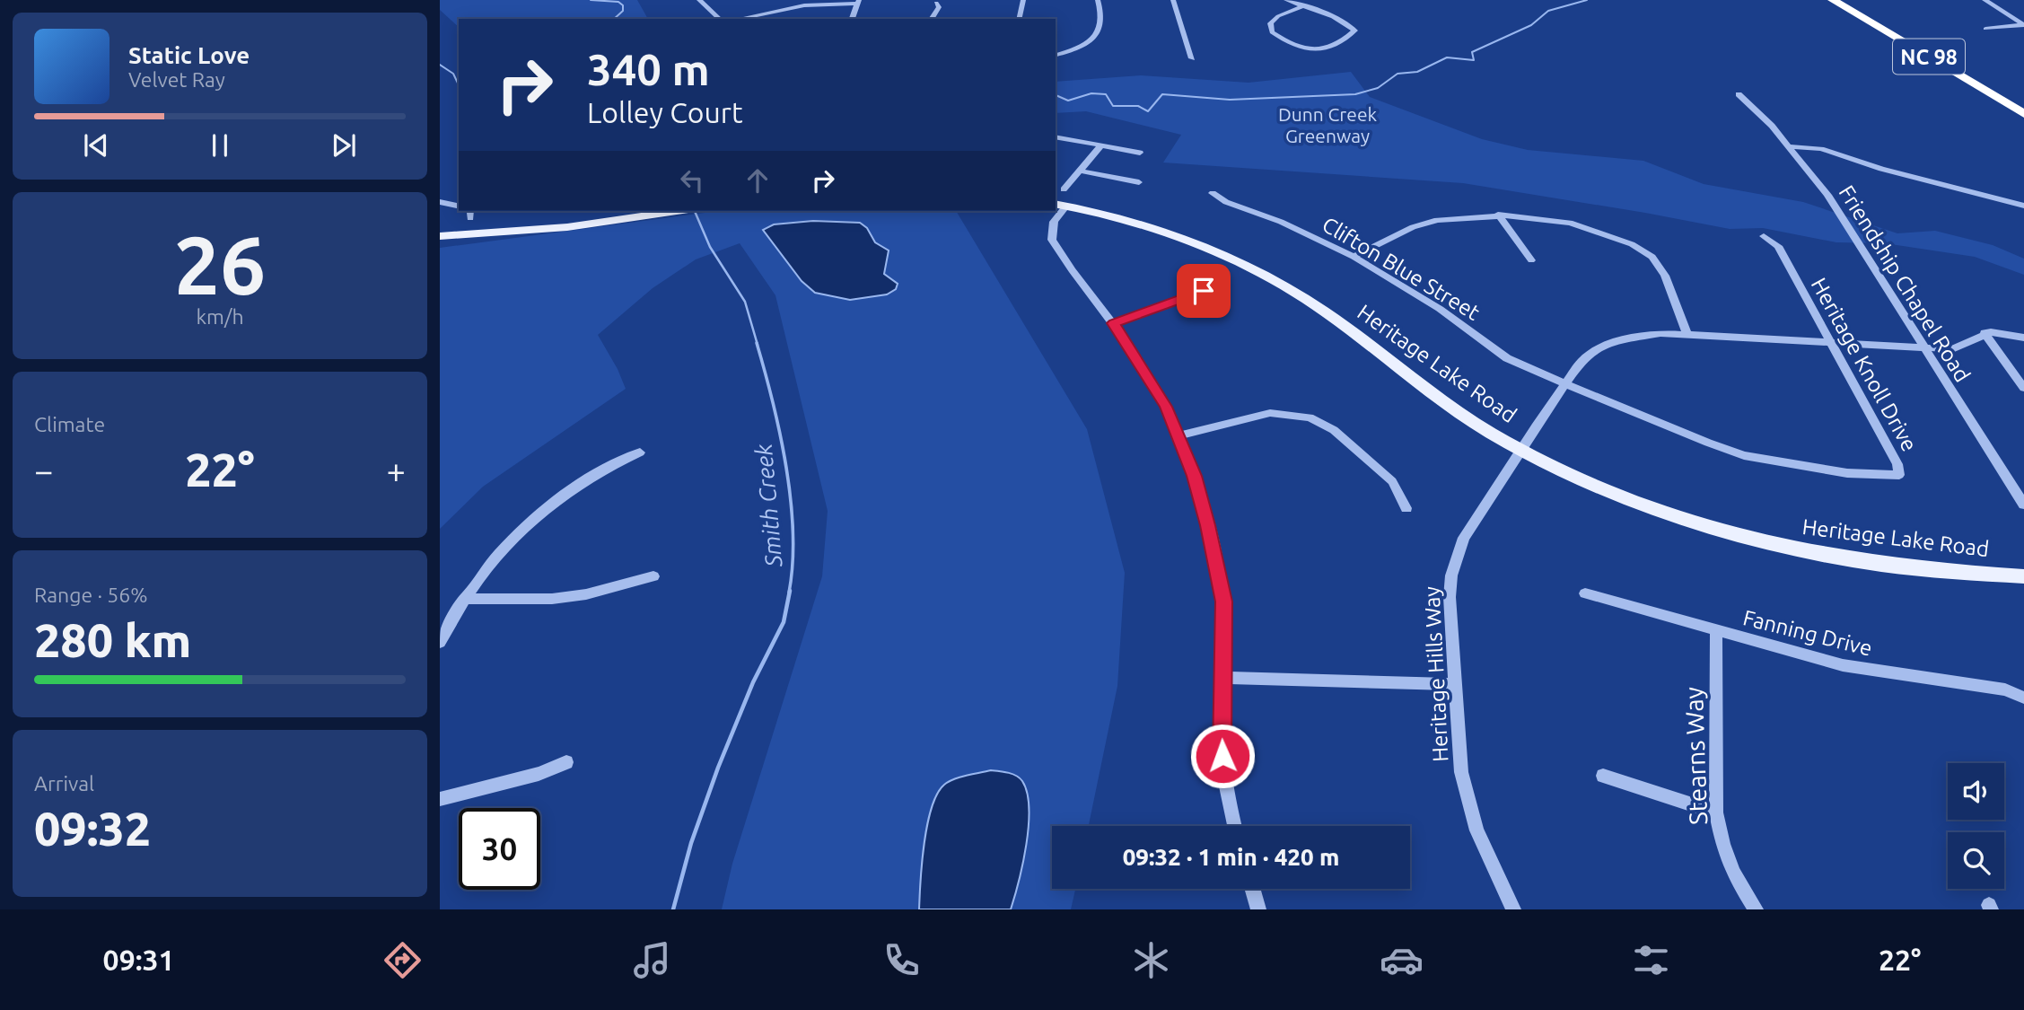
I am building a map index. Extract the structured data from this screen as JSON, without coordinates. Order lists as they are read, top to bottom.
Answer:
{
  "streets": {
    "highway": ["NC 98"],
    "main road": ["Heritage Lake Road"],
    "street": [
      "Clifton Blue Street",
      "Friendship Chapel Road",
      "Heritage Knoll Drive",
      "Fanning Drive",
      "Heritage Hills Way",
      "Stearns Way"
    ]
  },
  "crossings": [
    ["Clifton Blue Street", "Heritage Knoll Drive"],
    ["Clifton Blue Street", "Heritage Hills Way"],
    ["Friendship Chapel Road", "Heritage Hills Way"],
    ["Heritage Lake Road", "Heritage Hills Way"],
    ["Heritage Knoll Drive", "Heritage Hills Way"],
    ["Fanning Drive", "Stearns Way"]
  ],
  "water": ["Smith Creek"],
  "parks": ["Dunn Creek Greenway"],
  "page": {
    "turn": ["340 m", "Lolley Court"],
    "song": ["Static Love", "Velvet Ray"],
    "tile": [
      ["26", "km/h"],
      "Climate",
      ["Range · 56%", "280 km"],
      ["Arrival", "09:32"]
    ],
    "heat": ["−", "22°", "+"],
    "limit": "30",
    "trip": "09:32 · 1 min · 420 m",
    "tabs": ["09:31", "22°"]
  }
}
